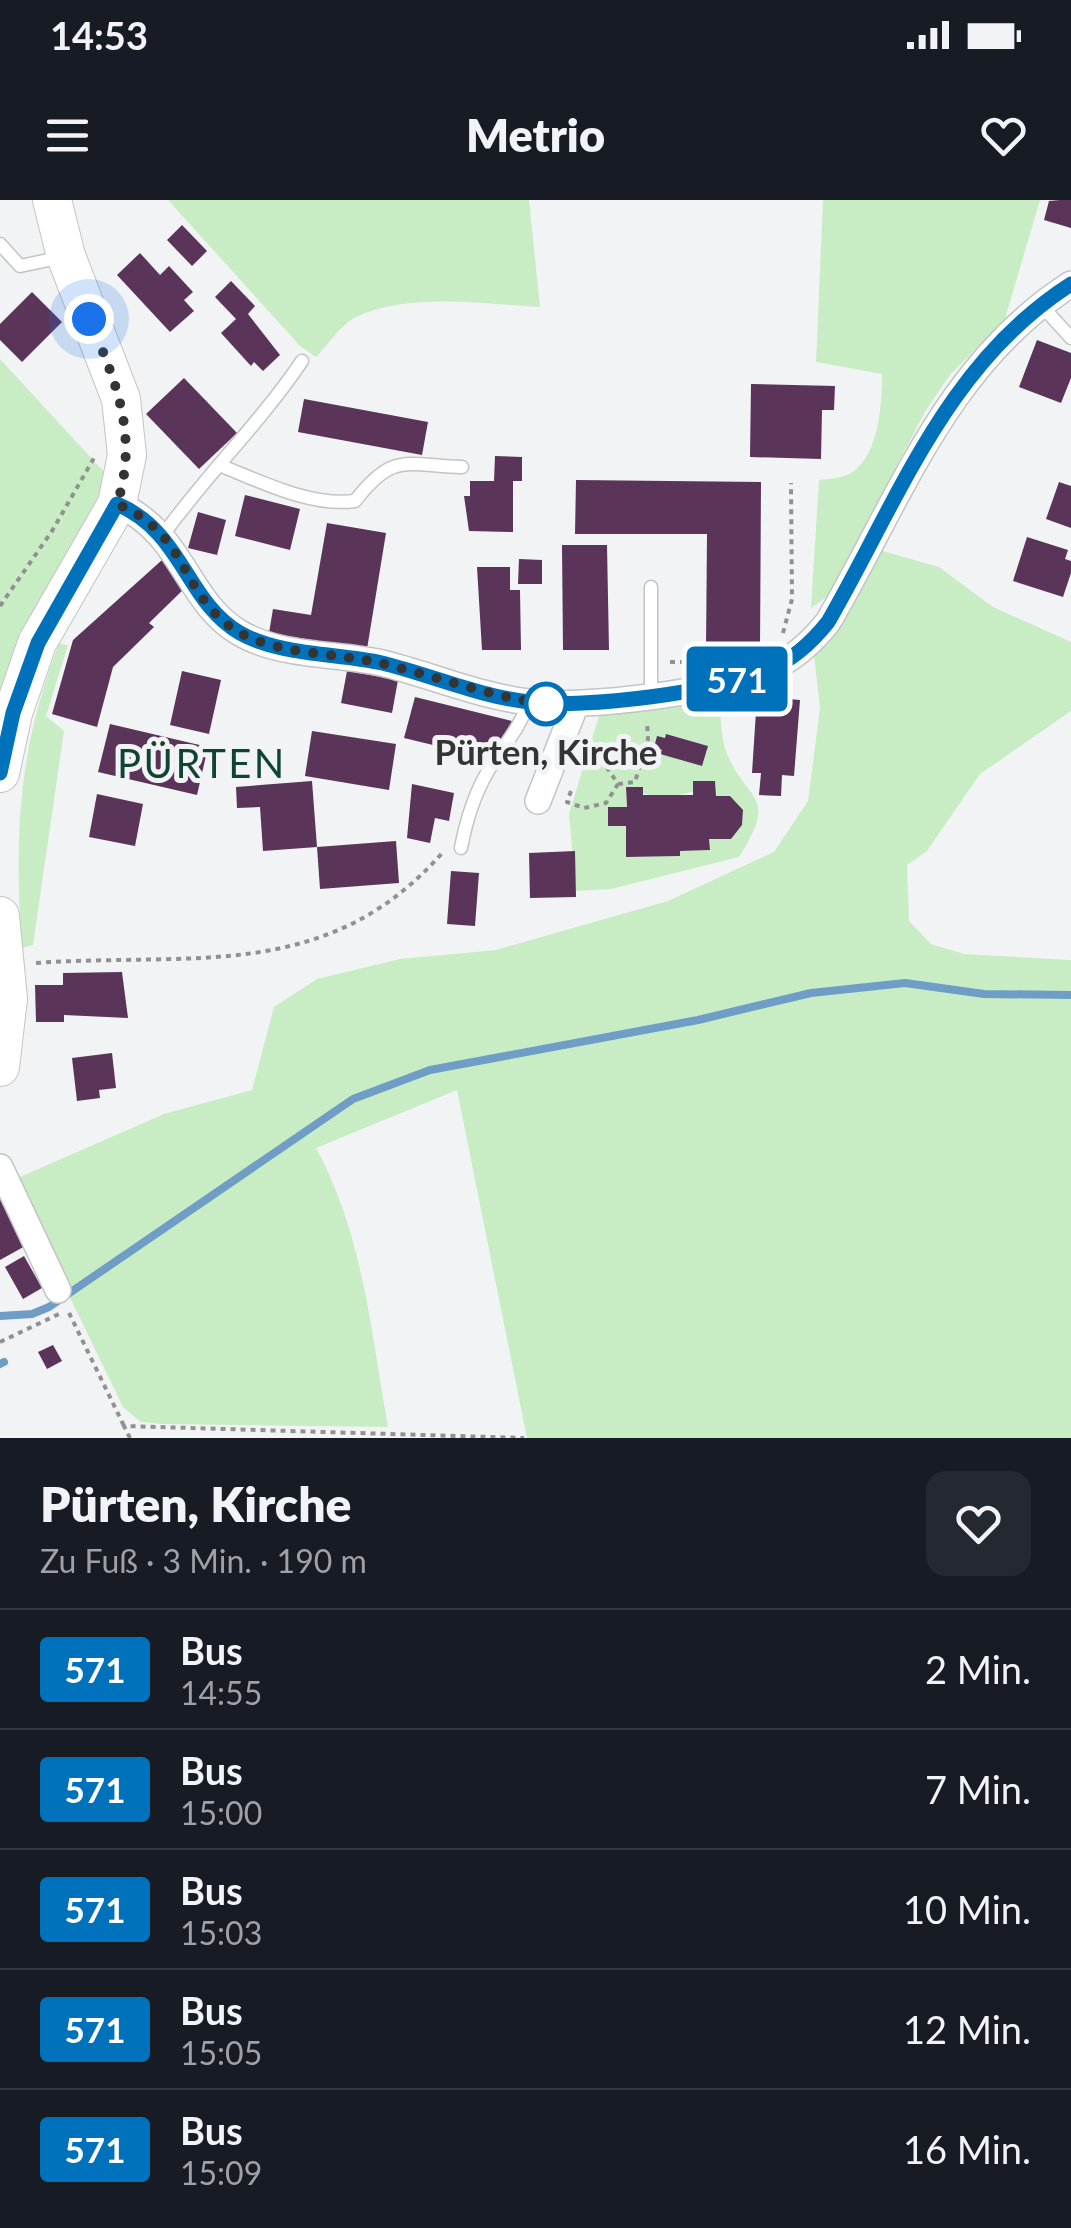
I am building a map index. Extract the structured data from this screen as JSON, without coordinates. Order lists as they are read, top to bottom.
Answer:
{
  "districts": ["PÜRTEN"],
  "places": ["Pürten, Kirche"],
  "lines": ["bus line 571"],
  "page": {
    "status": "14:53",
    "header": "Metrio",
    "on_map": "571",
    "heading": ["Pürten, Kirche", "Zu Fuß · 3 Min. · 190 m"],
    "list": [
      {
        "mark": "571",
        "name": "Bus",
        "note": "14:55",
        "value": "2 Min."
      },
      {
        "mark": "571",
        "name": "Bus",
        "note": "15:00",
        "value": "7 Min."
      },
      {
        "mark": "571",
        "name": "Bus",
        "note": "15:03",
        "value": "10 Min."
      },
      {
        "mark": "571",
        "name": "Bus",
        "note": "15:05",
        "value": "12 Min."
      },
      {
        "mark": "571",
        "name": "Bus",
        "note": "15:09",
        "value": "16 Min."
      }
    ]
  }
}
